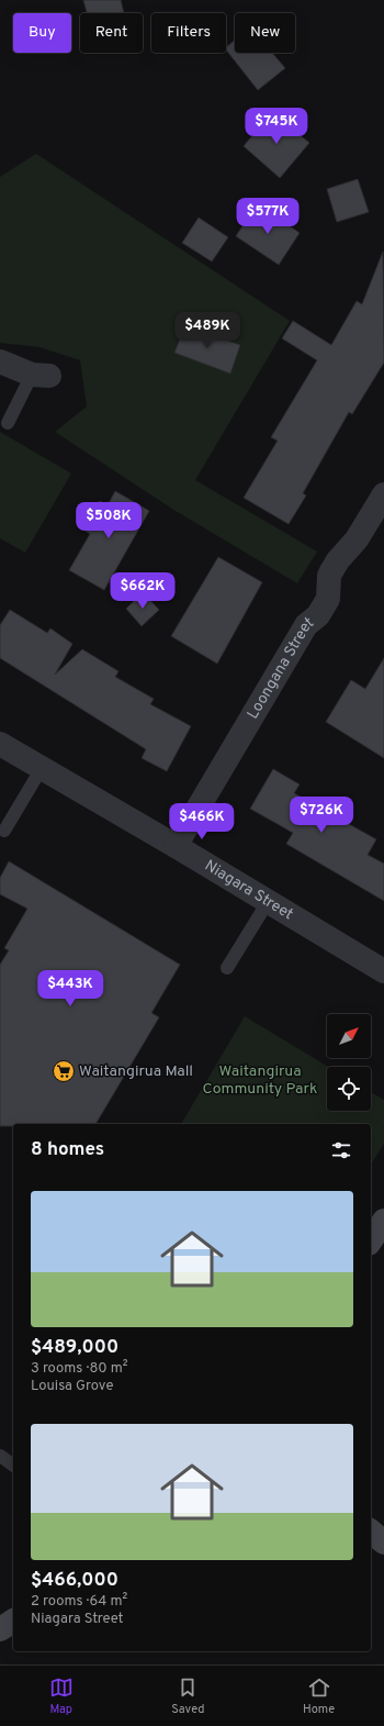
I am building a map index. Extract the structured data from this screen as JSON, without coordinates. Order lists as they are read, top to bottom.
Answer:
{
  "streets": {
    "street": ["Loongana Street", "Niagara Street"]
  },
  "crossings": [
    ["Loongana Street", "Niagara Street"]
  ],
  "parks": ["Waitangirua Community Park"],
  "places": {
    "supermarket": ["Waitangirua Mall"]
  },
  "north": "top right",
  "page": {
    "chip": [
      "Buy",
      "Rent",
      "Filters",
      "New"
    ],
    "price": [
      "$745K",
      "$577K",
      "$489K",
      "$508K",
      "$662K",
      "$726K",
      "$466K",
      "$443K"
    ],
    "heading": "8 homes",
    "list": [
      {
        "name": "$489,000",
        "note": "3 rooms · 80 m² · Louisa Grove"
      },
      {
        "name": "$466,000",
        "note": "2 rooms · 64 m² · Niagara Street"
      }
    ],
    "tabs": ["Map", "Saved", "Home"]
  }
}
